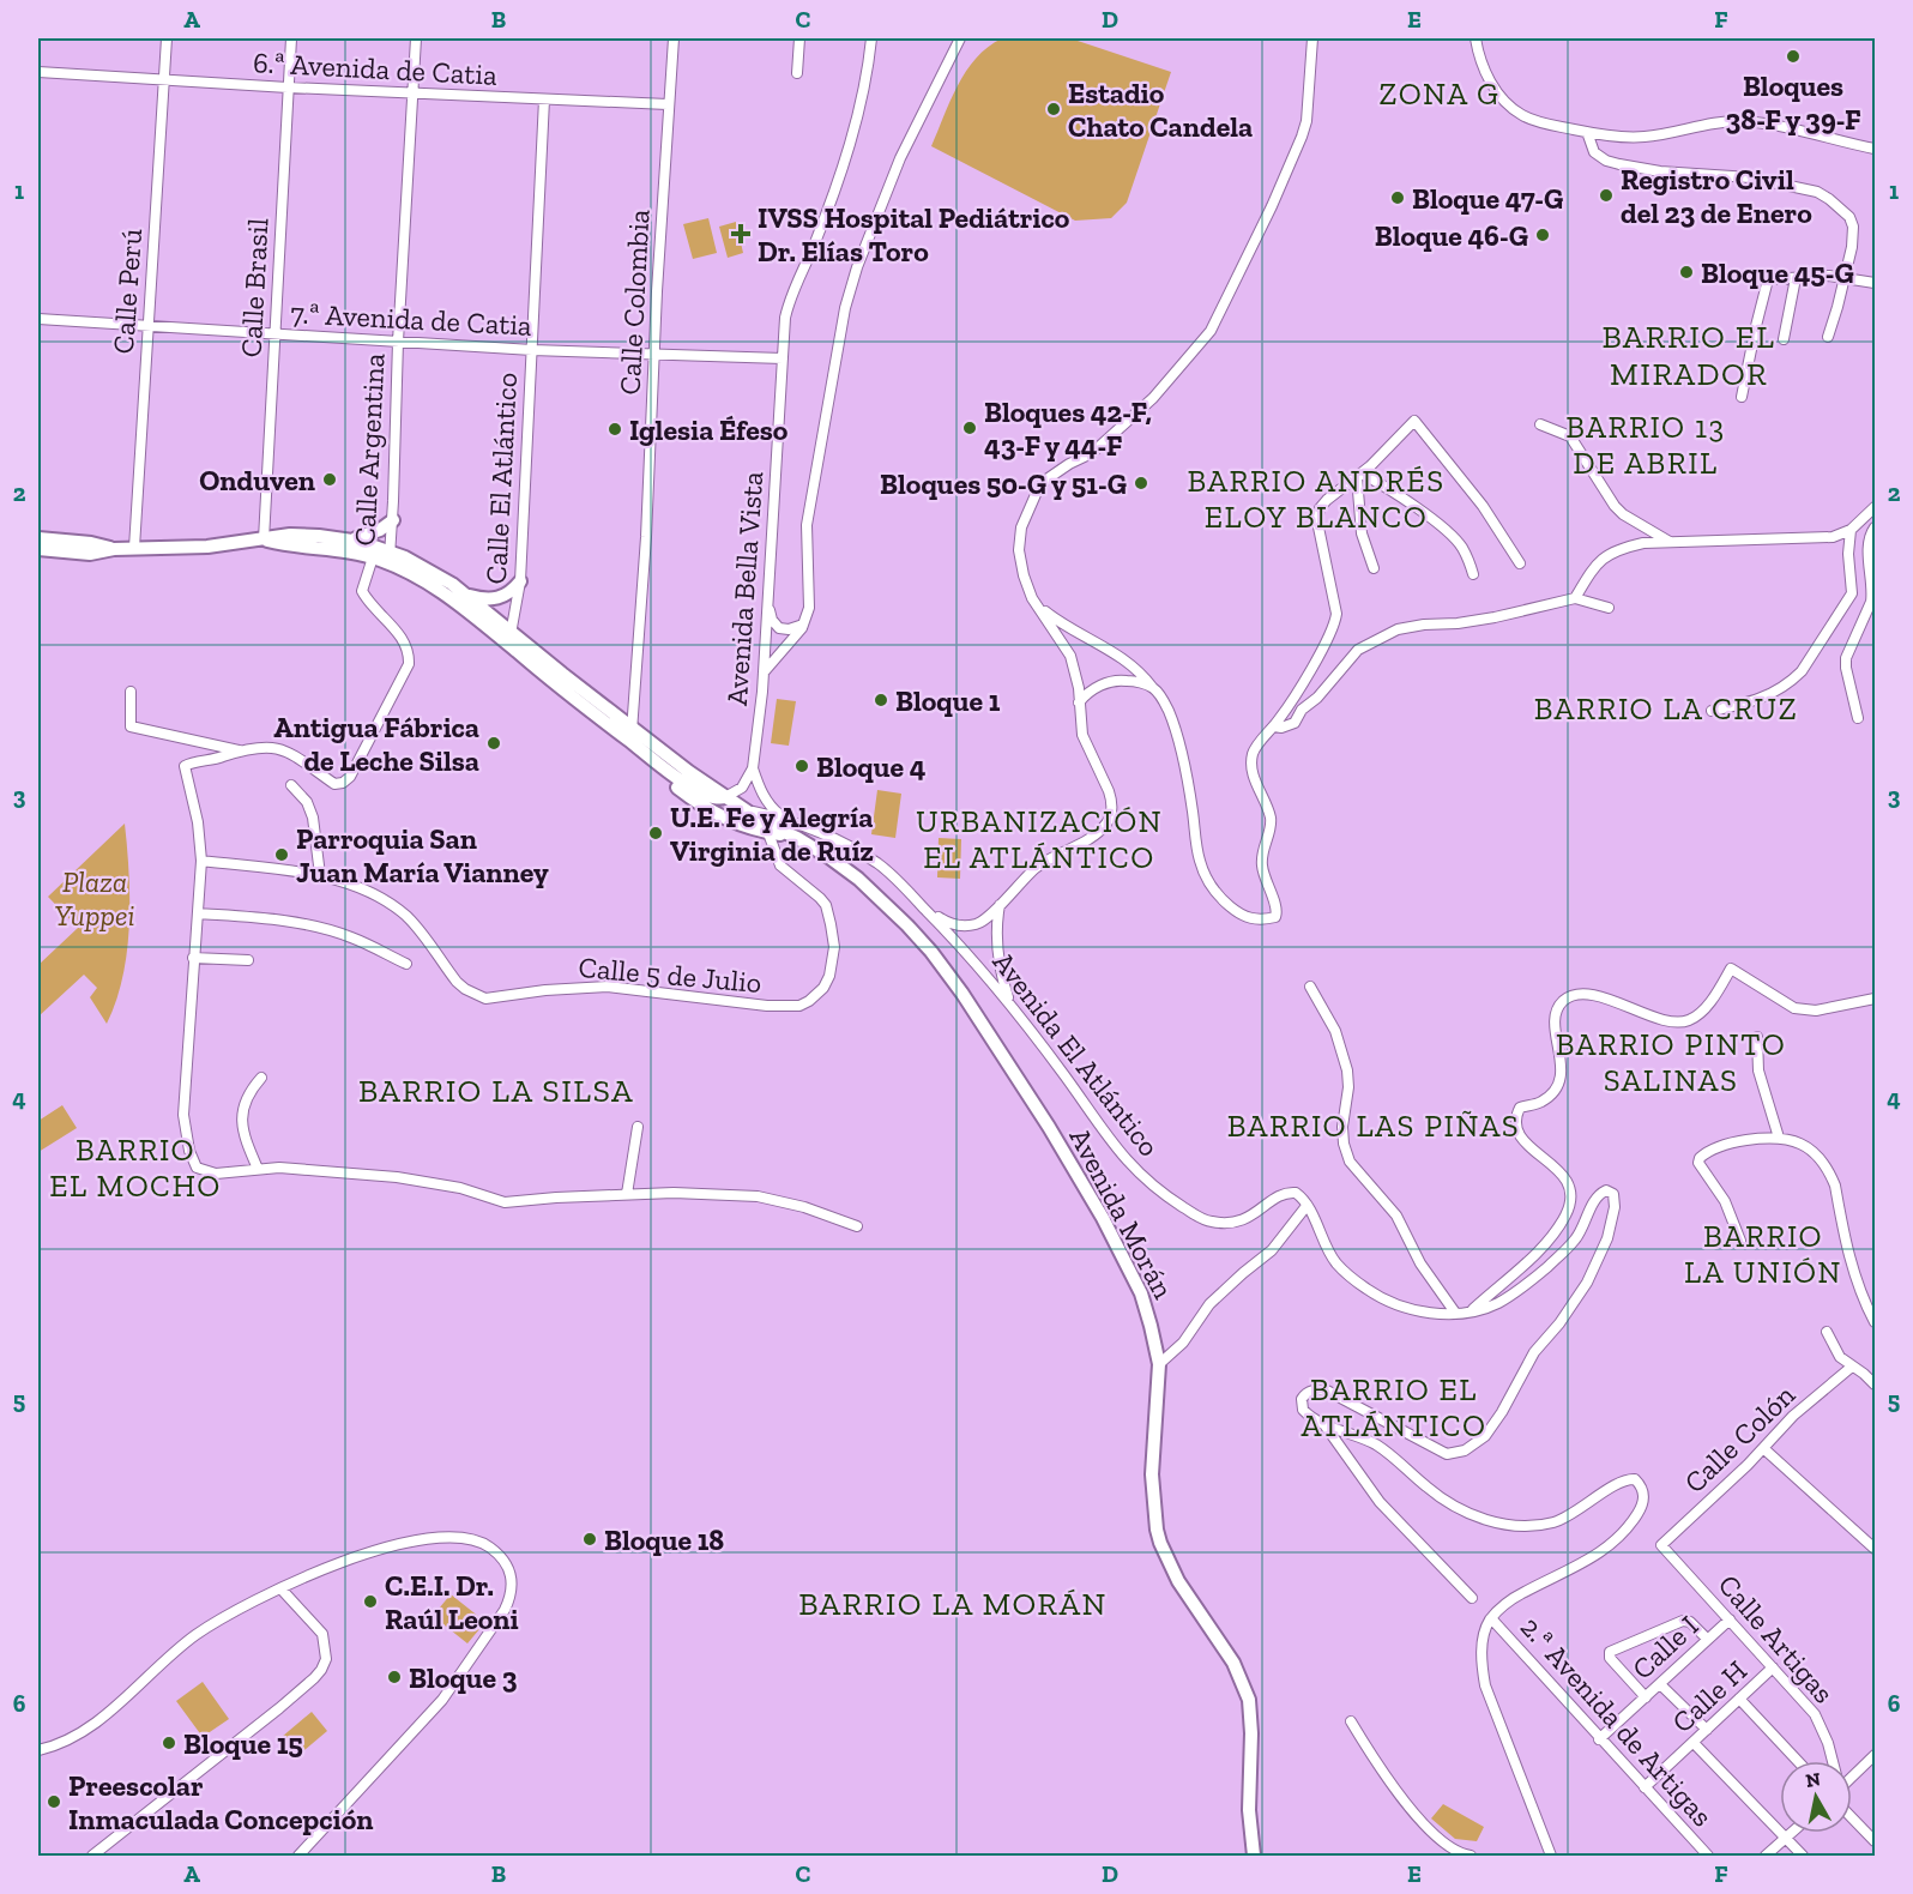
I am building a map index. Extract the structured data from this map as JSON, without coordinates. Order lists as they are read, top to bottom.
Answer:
{
  "streets": {
    "main road": ["Avenida Morán"],
    "street": [
      "6.ª Avenida de Catia",
      "Calle Brasil",
      "Calle Perú",
      "Calle Colombia",
      "7.ª Avenida de Catia",
      "Calle Argentina",
      "Calle El Atlántico",
      "Avenida Bella Vista",
      "Calle 5 de Julio",
      "Avenida El Atlántico",
      "Calle Colón",
      "Calle Artigas",
      "Calle I",
      "Calle H",
      "2.ª Avenida de Artigas"
    ]
  },
  "crossings": [
    ["6.ª Avenida de Catia", "Calle Brasil"],
    ["6.ª Avenida de Catia", "Calle Perú"],
    ["6.ª Avenida de Catia", "Calle Colombia"],
    ["6.ª Avenida de Catia", "Calle Argentina"],
    ["6.ª Avenida de Catia", "Calle El Atlántico"],
    ["Calle Brasil", "7.ª Avenida de Catia"],
    ["Calle Perú", "7.ª Avenida de Catia"],
    ["Calle Colombia", "7.ª Avenida de Catia"],
    ["7.ª Avenida de Catia", "Calle Argentina"],
    ["7.ª Avenida de Catia", "Calle El Atlántico"],
    ["7.ª Avenida de Catia", "Avenida Bella Vista"],
    ["Avenida Bella Vista", "Avenida El Atlántico"],
    ["Calle 5 de Julio", "Avenida Morán"],
    ["Avenida El Atlántico", "Avenida Morán"],
    ["Calle Colón", "Calle Artigas"],
    ["Calle Artigas", "Calle I"],
    ["Calle Artigas", "Calle H"],
    ["Calle I", "2.ª Avenida de Artigas"],
    ["Calle H", "2.ª Avenida de Artigas"]
  ],
  "districts": [
    "ZONA G",
    "BARRIO EL MIRADOR",
    "BARRIO 13 DE ABRIL",
    "BARRIO ANDRÉS ELOY BLANCO",
    "BARRIO LA CRUZ",
    "URBANIZACIÓN EL ATLÁNTICO",
    "BARRIO PINTO SALINAS",
    "BARRIO LA SILSA",
    "BARRIO LAS PIÑAS",
    "BARRIO EL MOCHO",
    "BARRIO LA UNIÓN",
    "BARRIO EL ATLÁNTICO",
    "BARRIO LA MORÁN"
  ],
  "parks": ["Plaza Yuppei"],
  "places": {
    "other": [
      "Bloques 38-F y 39-F",
      "Estadio Chato Candela",
      "Registro Civil del 23 de Enero",
      "Bloque 47-G",
      "Bloque 46-G",
      "Bloque 45-G",
      "Bloques 42-F, 43-F y 44-F",
      "Iglesia Éfeso",
      "Onduven",
      "Bloques 50-G y 51-G",
      "Bloque 1",
      "Antigua Fábrica de Leche Silsa",
      "Bloque 4",
      "U.E. Fe y Alegría Virginia de Ruíz",
      "Parroquia San Juan María Vianney",
      "Bloque 18",
      "C.E.I. Dr. Raúl Leoni",
      "Bloque 3",
      "Bloque 15",
      "Preescolar Inmaculada Concepción"
    ],
    "health": ["IVSS Hospital Pediátrico Dr. Elías Toro"]
  },
  "north": "top",
  "grid": {
    "columns": [
      "A",
      "B",
      "C",
      "D",
      "E",
      "F"
    ],
    "rows": [
      "1",
      "2",
      "3",
      "4",
      "5",
      "6"
    ]
  }
}
